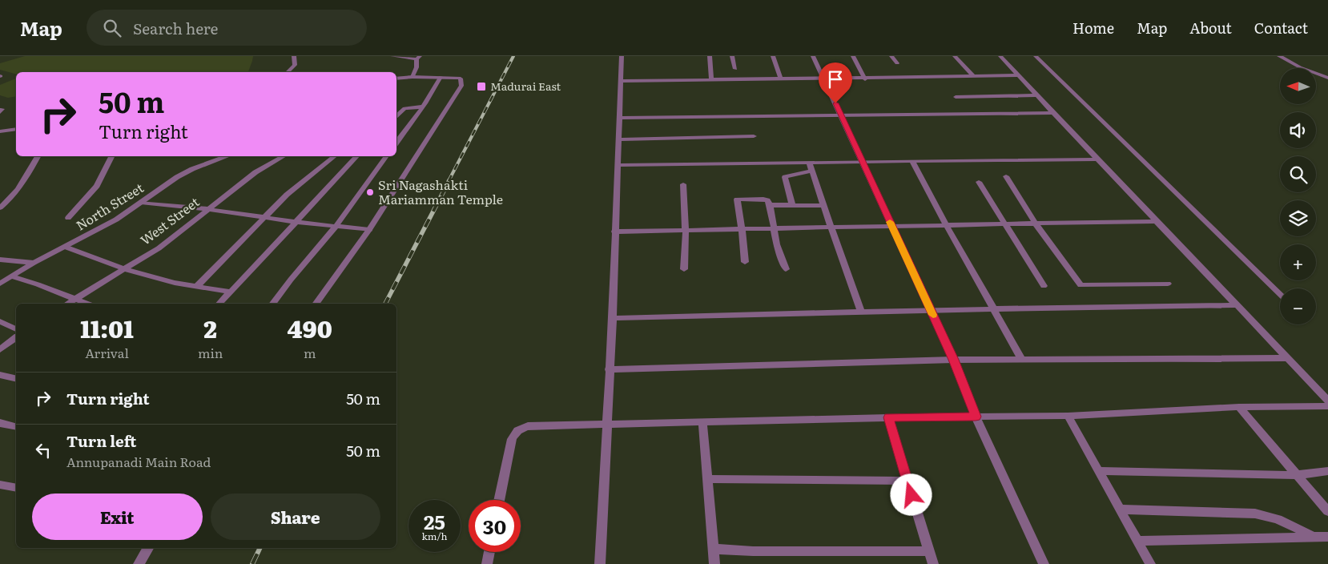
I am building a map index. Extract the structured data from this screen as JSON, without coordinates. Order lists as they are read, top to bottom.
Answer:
{
  "streets": {
    "street": ["North Street", "West Street"]
  },
  "places": {
    "transit": ["Madurai East"],
    "other": ["Sri Nagashakti Mariamman Temple"]
  },
  "north": "left",
  "page": {
    "header": "Map",
    "search": "Search here",
    "nav": [
      "Home",
      "Map",
      "About",
      "Contact"
    ],
    "map_buttons": ["+", "−"],
    "turn": ["50 m", "Turn right"],
    "eta": [
      "11:01",
      "Arrival",
      "2",
      "min",
      "490",
      "m"
    ],
    "list": [
      {
        "name": "Turn right",
        "value": "50 m"
      },
      {
        "name": "Turn left",
        "note": "Annupanadi Main Road",
        "value": "50 m"
      }
    ],
    "buttons": ["Exit", "Share"],
    "speed": "25 km/h",
    "limit": "30"
  }
}
